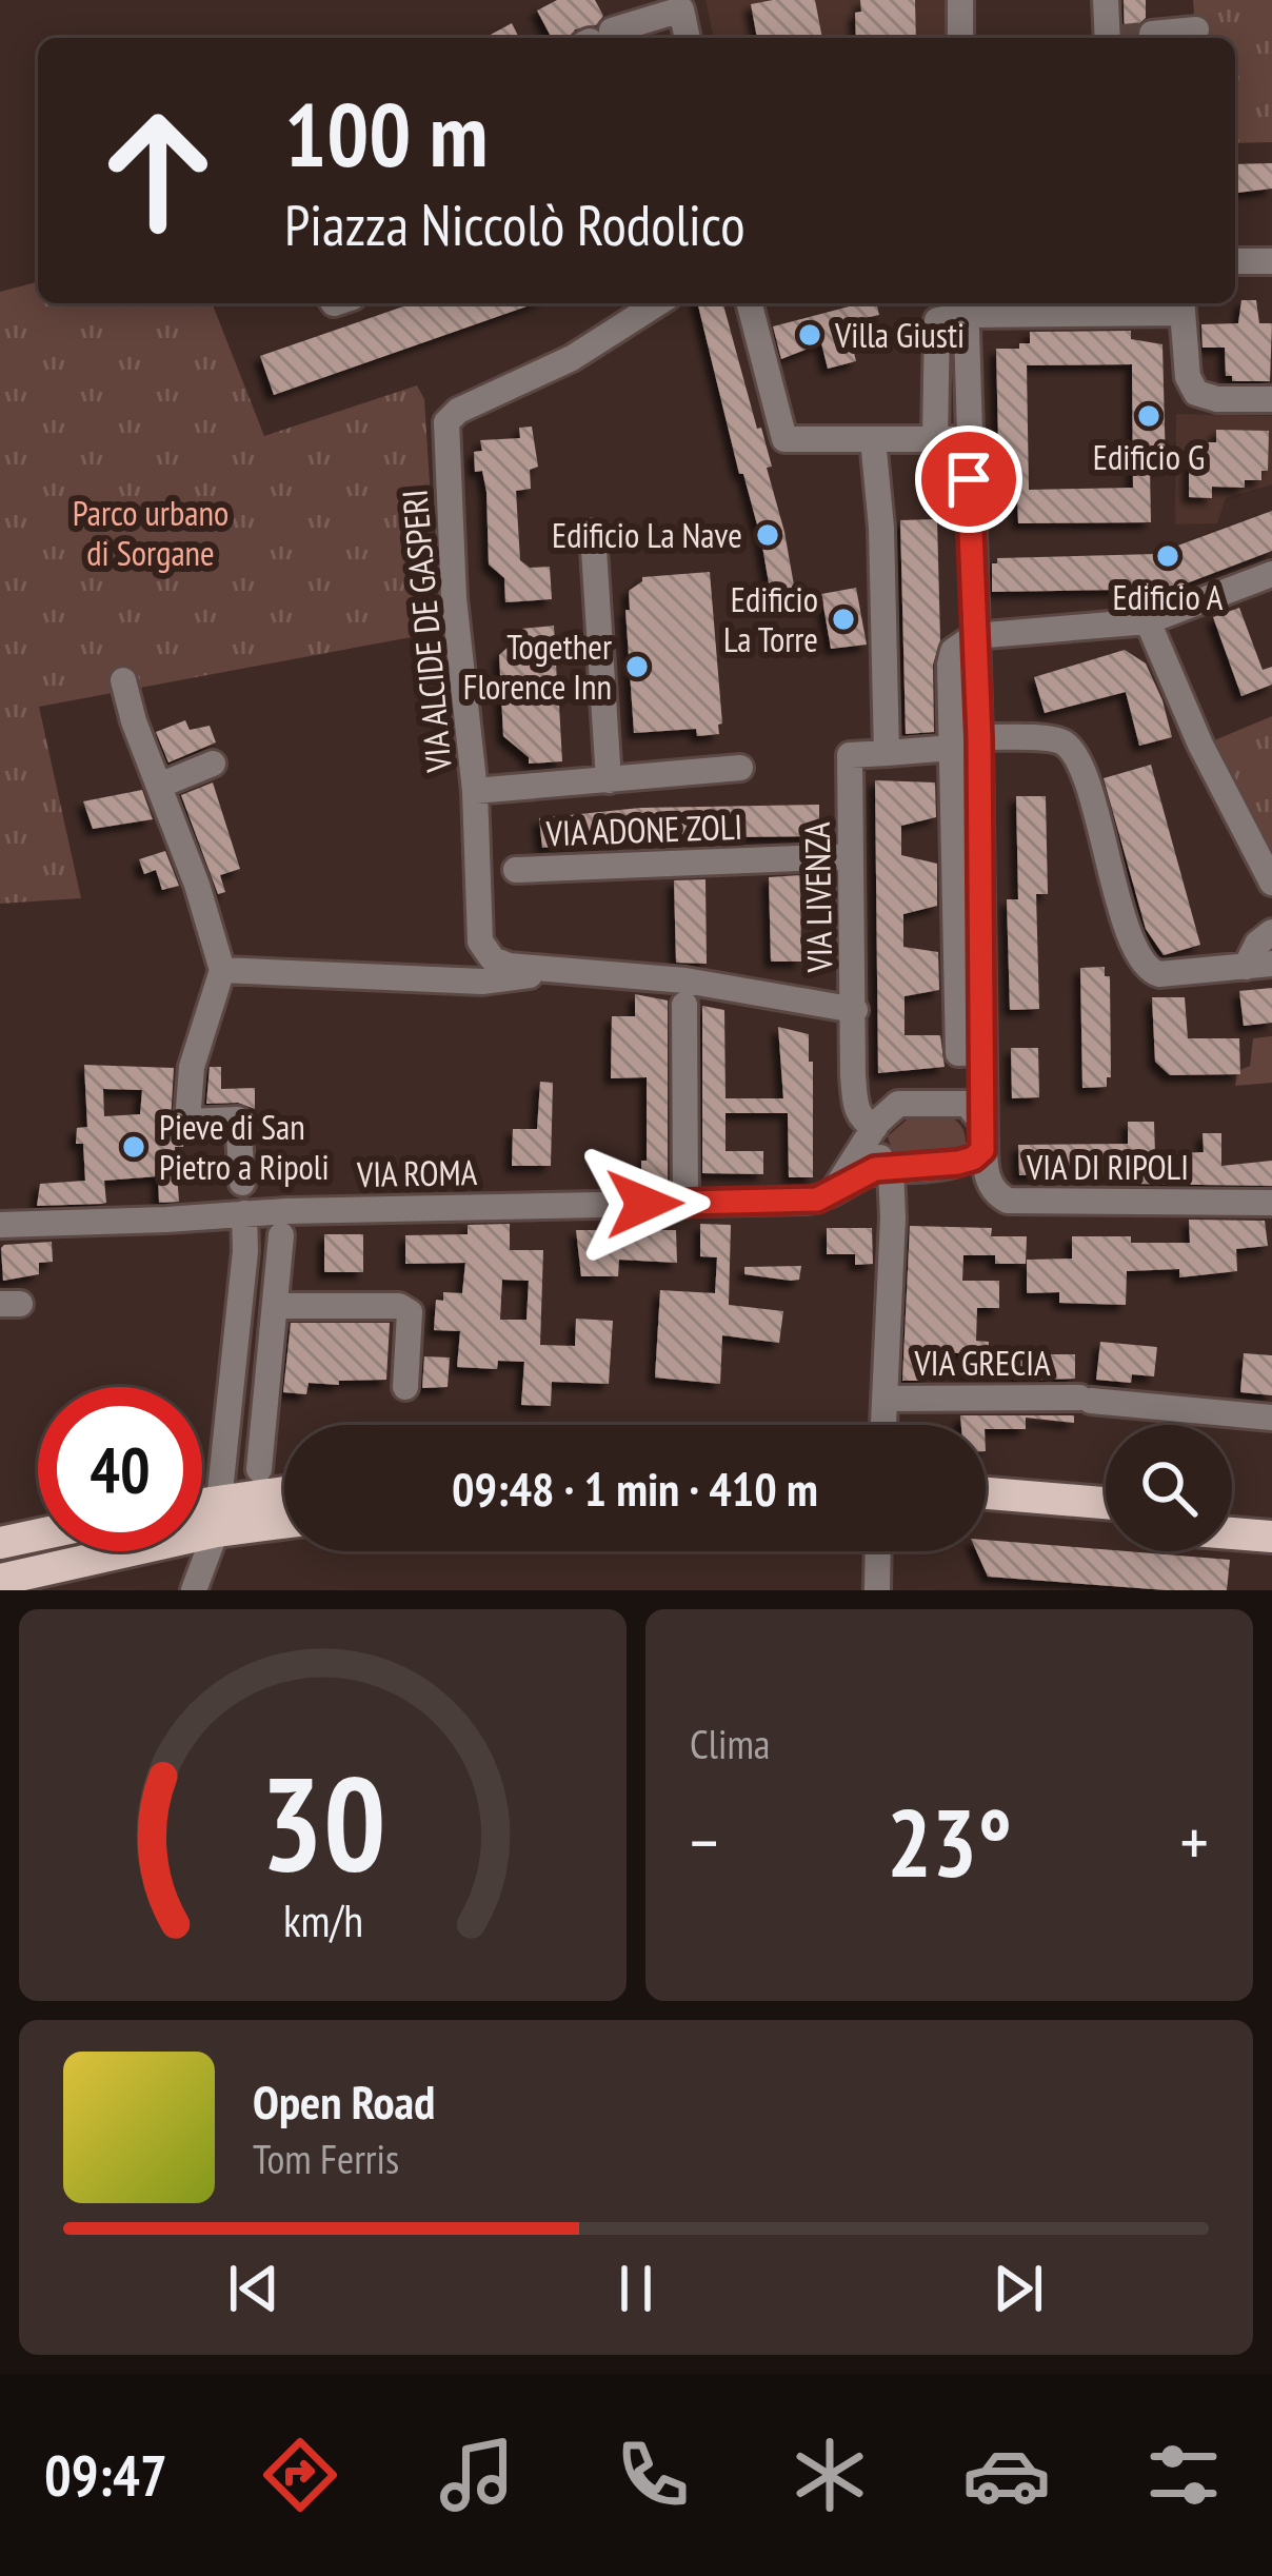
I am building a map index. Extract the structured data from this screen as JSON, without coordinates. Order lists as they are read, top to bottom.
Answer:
{
  "streets": {
    "street": [
      "VIA ALCIDE DE GASPERI",
      "VIA ADONE ZOLI",
      "VIA LIVENZA",
      "VIA DI RIPOLI",
      "VIA ROMA",
      "VIA GRECIA"
    ]
  },
  "crossings": [
    ["VIA ALCIDE DE GASPERI", "VIA LIVENZA"],
    ["VIA ADONE ZOLI", "VIA LIVENZA"],
    ["VIA LIVENZA", "VIA ROMA"],
    ["VIA DI RIPOLI", "VIA ROMA"]
  ],
  "parks": ["Parco urbano di Sorgane"],
  "places": [
    "Villa Giusti",
    "Edificio G",
    "Edificio La Nave",
    "Edificio A",
    "Edificio La Torre",
    "Together Florence Inn",
    "Pieve di San Pietro a Ripoli"
  ],
  "page": {
    "turn": ["100 m", "Piazza Niccolò Rodolico"],
    "limit": "40",
    "trip": "09:48 · 1 min · 410 m",
    "tile": "Clima",
    "heat": ["−", "23°", "+"],
    "song": ["Open Road", "Tom Ferris"],
    "tabs": "09:47",
    "gauge": ["30", "km/h"]
  }
}
